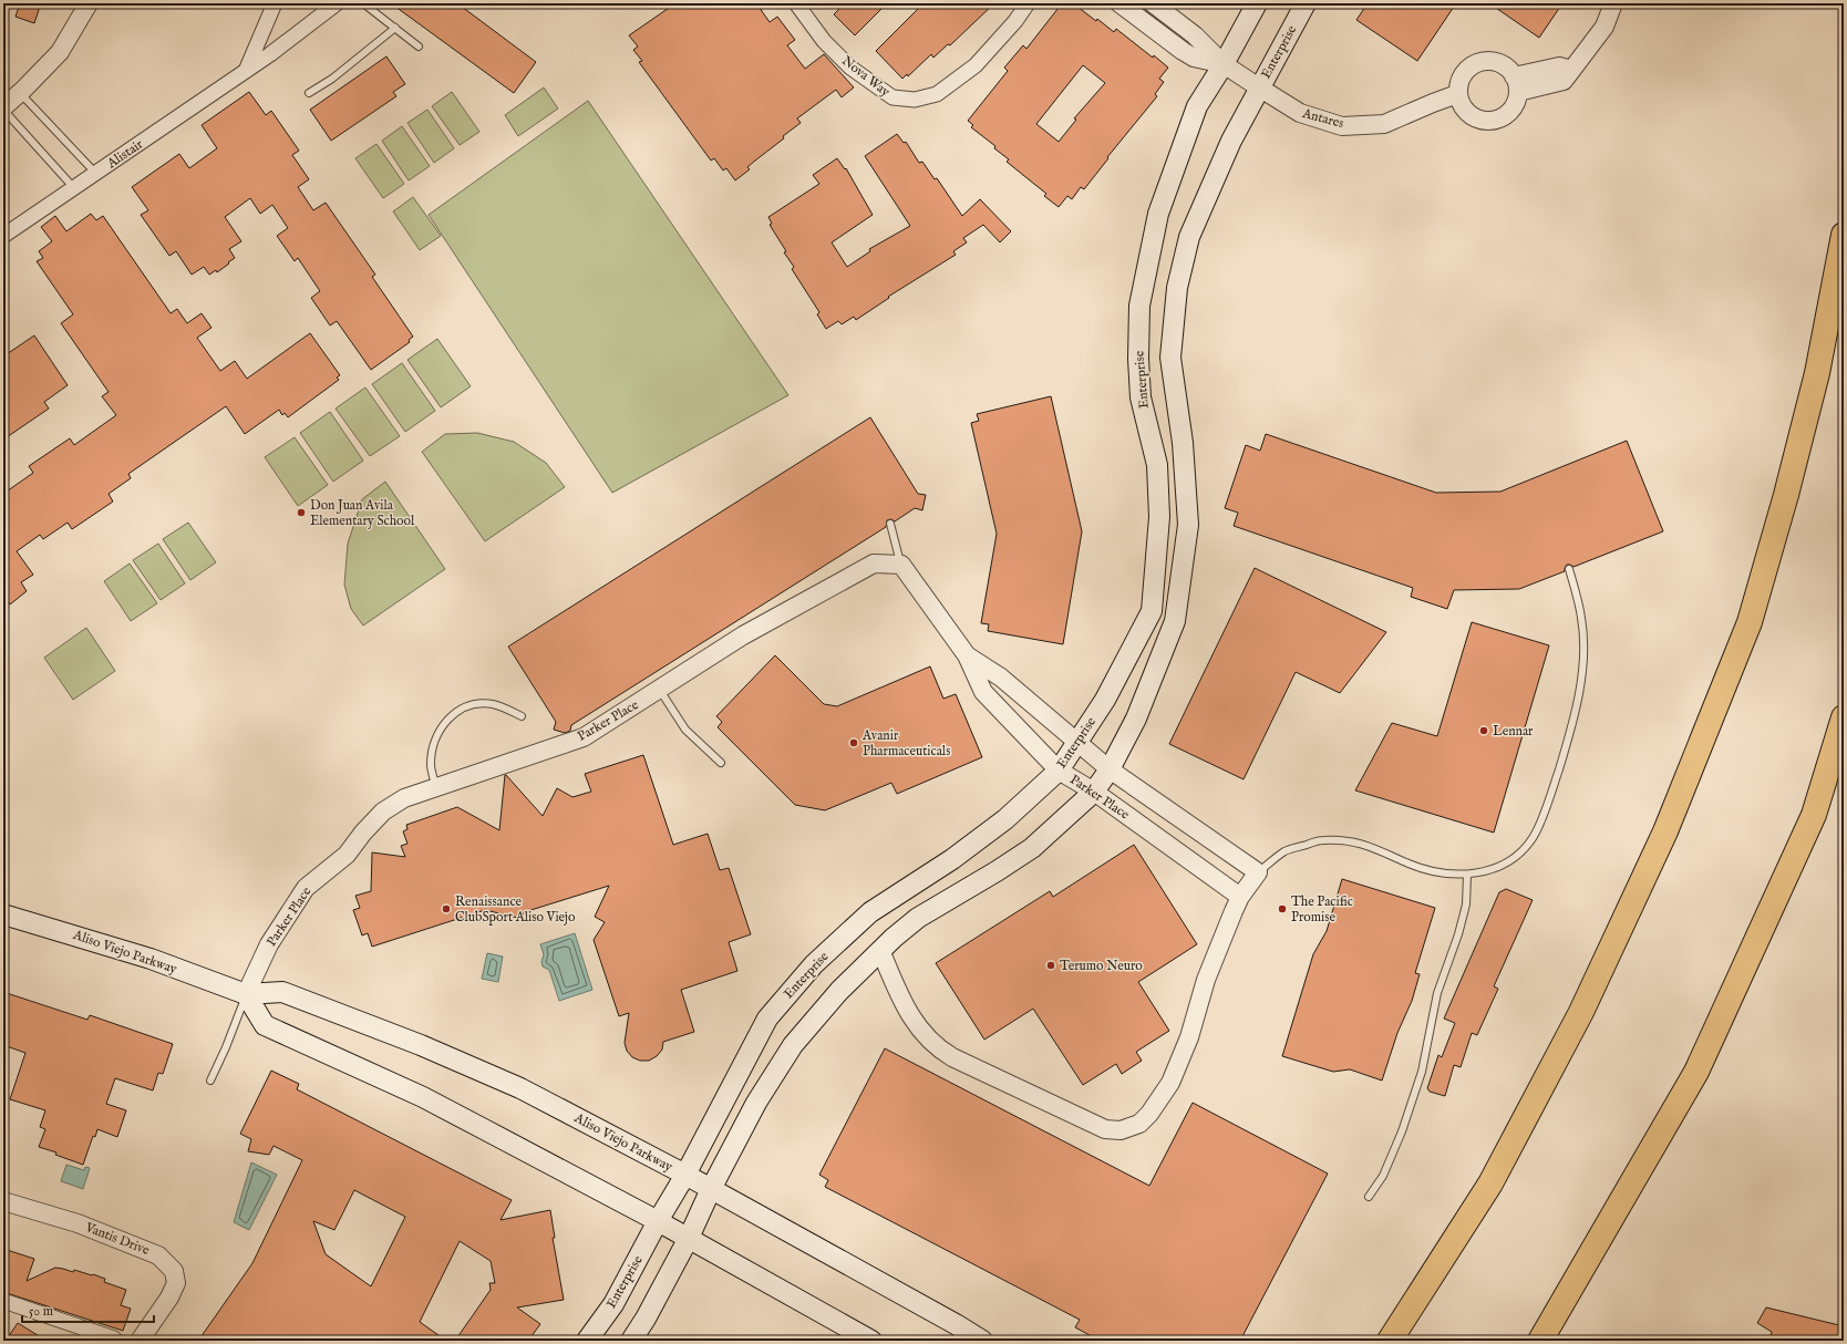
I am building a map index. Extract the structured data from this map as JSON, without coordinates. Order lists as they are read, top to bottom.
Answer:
{
  "streets": {
    "main road": ["Enterprise", "Aliso Viejo Parkway"],
    "street": [
      "Nova Way",
      "Antares",
      "Alistair",
      "Parker Place",
      "Vantis Drive"
    ]
  },
  "crossings": [
    ["Enterprise", "Antares"],
    ["Enterprise", "Parker Place"],
    ["Enterprise", "Aliso Viejo Parkway"],
    ["Parker Place", "Aliso Viejo Parkway"]
  ],
  "places": [
    "Don Juan Avila Elementary School",
    "Lennar",
    "Avanir Pharmaceuticals",
    "Renaissance ClubSport Aliso Viejo",
    "The Pacific Promise",
    "Terumo Neuro"
  ],
  "scale_bar": "50 m"
}
